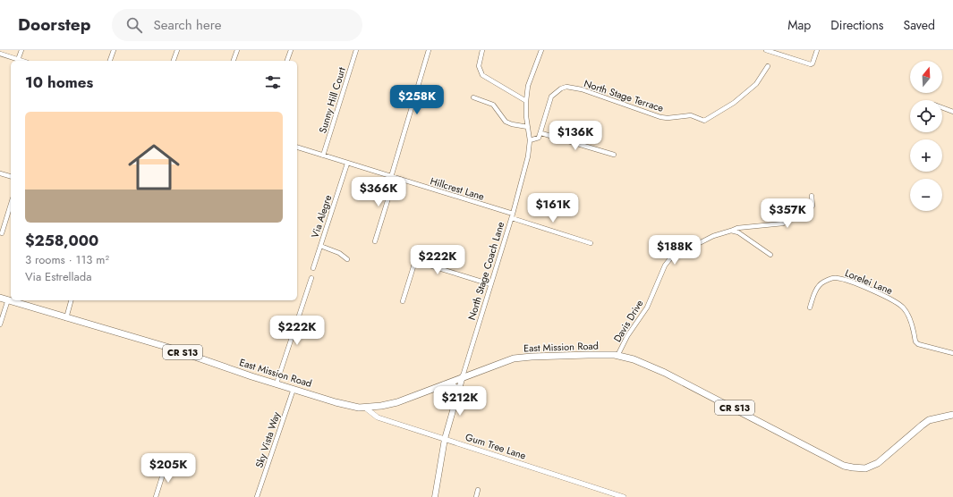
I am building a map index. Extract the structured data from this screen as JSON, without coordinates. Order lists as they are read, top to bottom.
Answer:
{
  "streets": {
    "main road": ["North Stage Coach Lane", "East Mission Road", "CR S13"],
    "street": [
      "North Stage Terrace",
      "Sunny Hill Court",
      "Hillcrest Lane",
      "Via Alegre",
      "Lorelei Lane",
      "Davis Drive",
      "Sky Vista Way",
      "Gum Tree Lane"
    ]
  },
  "crossings": [
    ["Sunny Hill Court", "Hillcrest Lane"],
    ["Hillcrest Lane", "Via Alegre"],
    ["Hillcrest Lane", "North Stage Coach Lane"],
    ["North Stage Coach Lane", "East Mission Road"],
    ["North Stage Coach Lane", "Gum Tree Lane"],
    ["Davis Drive", "East Mission Road"],
    ["East Mission Road", "Sky Vista Way"],
    ["East Mission Road", "Gum Tree Lane"]
  ],
  "north": "top",
  "page": {
    "header": "Doorstep",
    "search": "Search here",
    "nav": ["Map", "Directions", "Saved"],
    "map_buttons": ["+", "−"],
    "heading": "10 homes",
    "price": [
      "$258K",
      "$136K",
      "$366K",
      "$161K",
      "$357K",
      "$188K",
      "$222K",
      "$222K",
      "$212K",
      "$205K"
    ],
    "list": [
      {
        "name": "$258,000",
        "note": "3 rooms · 113 m² · Via Estrellada"
      }
    ]
  }
}
